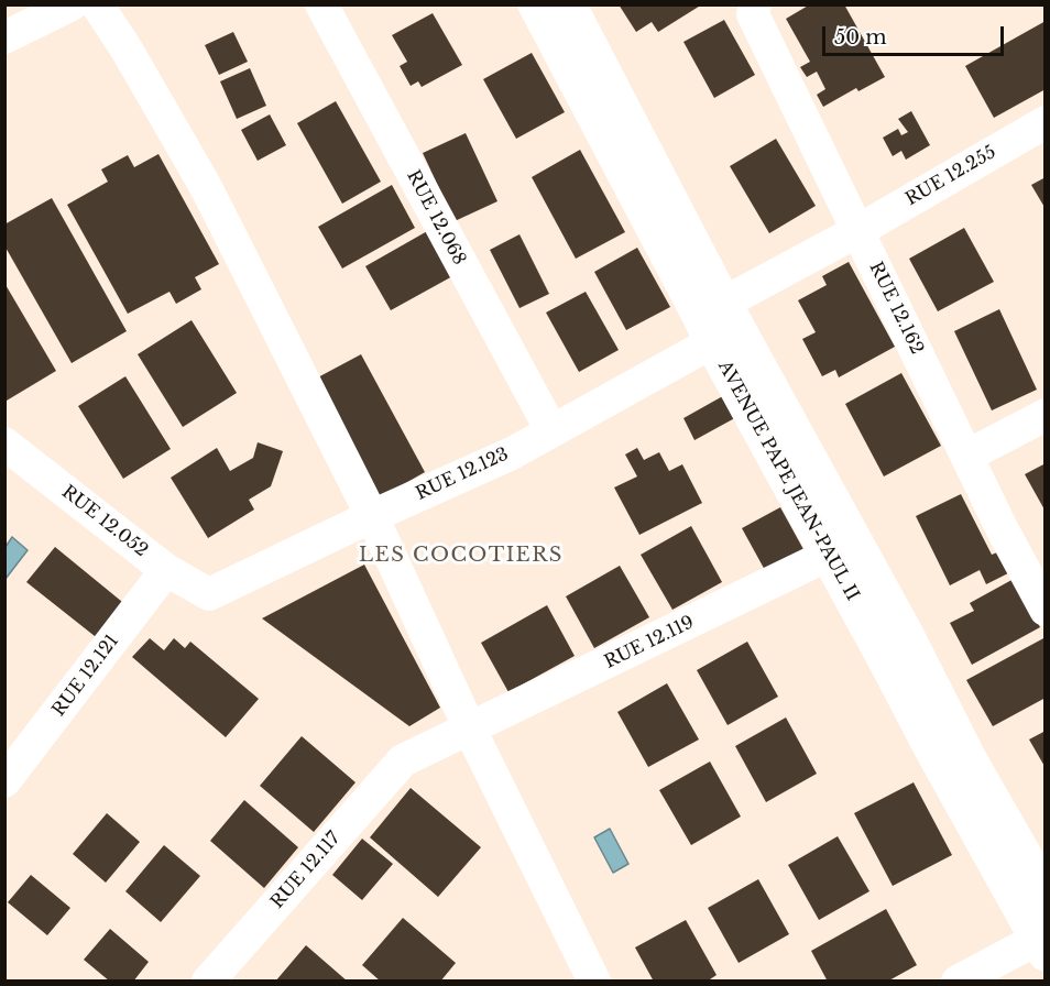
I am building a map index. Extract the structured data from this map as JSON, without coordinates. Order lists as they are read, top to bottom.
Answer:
{
  "streets": {
    "main road": ["AVENUE PAPE JEAN-PAUL II"],
    "street": [
      "RUE 12.255",
      "RUE 12.068",
      "RUE 12.162",
      "RUE 12.123",
      "RUE 12.052",
      "RUE 12.119",
      "RUE 12.121",
      "RUE 12.117"
    ]
  },
  "crossings": [
    ["RUE 12.255", "RUE 12.162"],
    ["RUE 12.255", "RUE 12.123"],
    ["RUE 12.255", "AVENUE PAPE JEAN-PAUL II"],
    ["RUE 12.068", "RUE 12.123"],
    ["RUE 12.123", "AVENUE PAPE JEAN-PAUL II"],
    ["RUE 12.123", "RUE 12.052"],
    ["AVENUE PAPE JEAN-PAUL II", "RUE 12.119"],
    ["RUE 12.052", "RUE 12.121"],
    ["RUE 12.119", "RUE 12.117"]
  ],
  "districts": ["LES COCOTIERS"],
  "scale_bar": "50 m"
}
